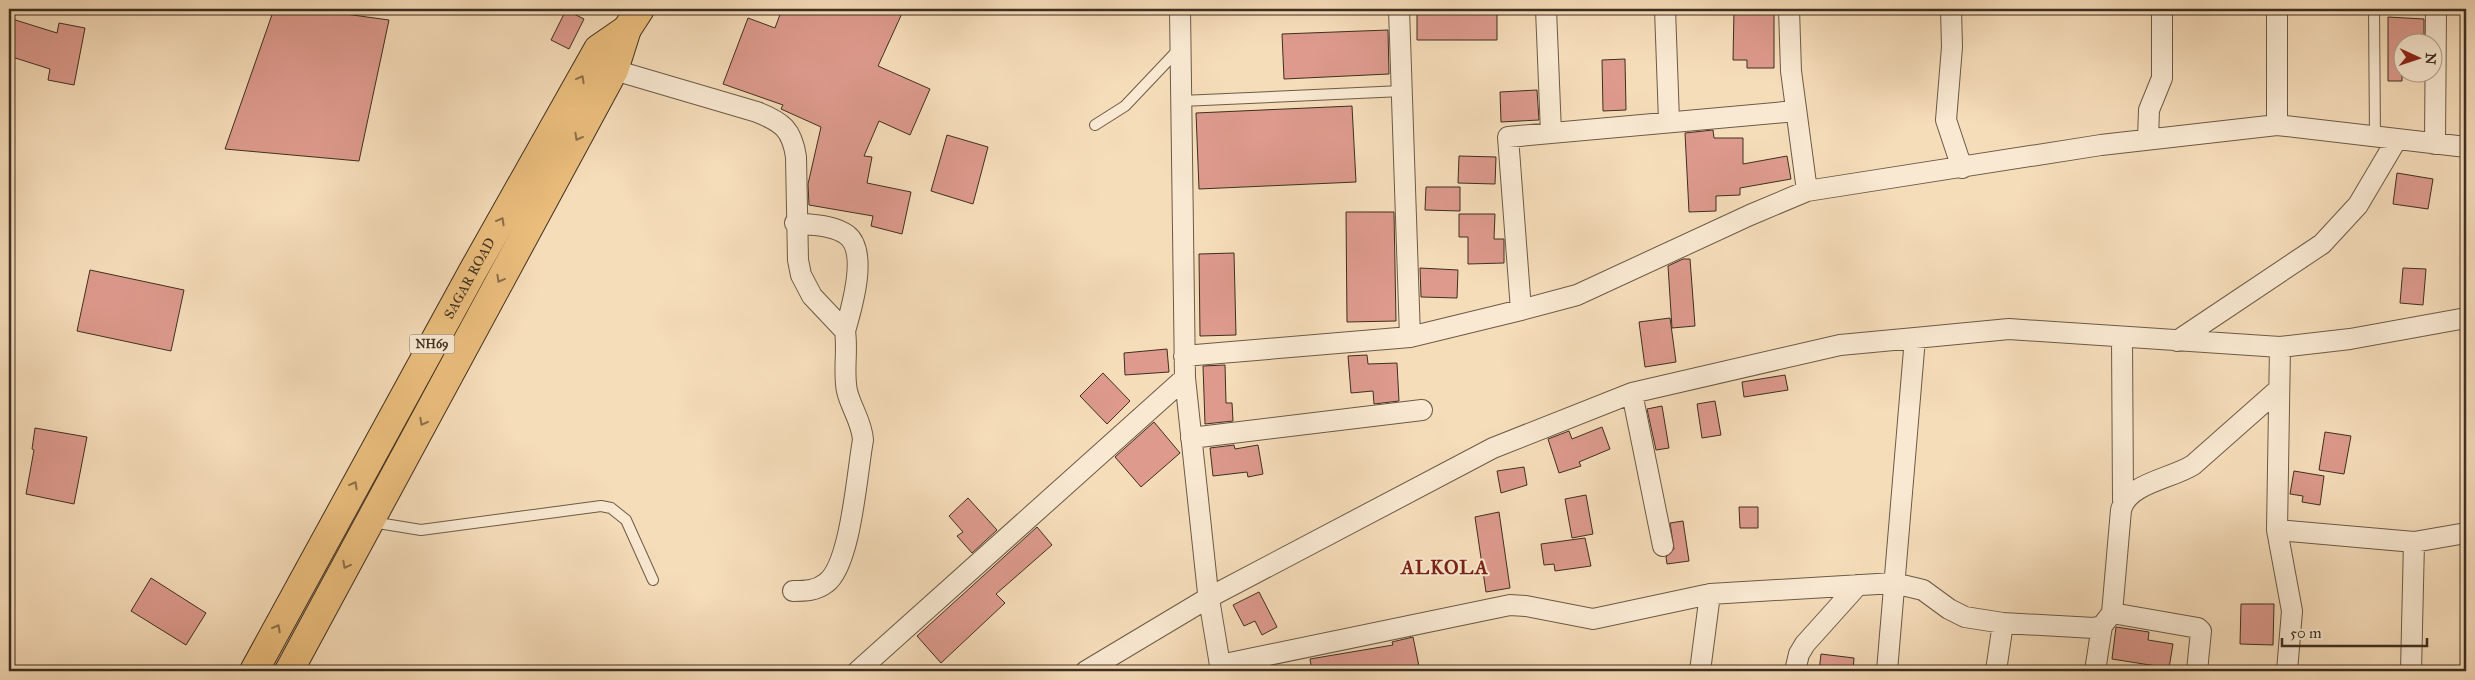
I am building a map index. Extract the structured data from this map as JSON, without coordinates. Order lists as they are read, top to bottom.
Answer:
{
  "streets": {
    "highway": ["SAGAR ROAD", "NH69"]
  },
  "districts": ["ALKOLA"],
  "scale_bar": "50 m",
  "north": "right"
}
